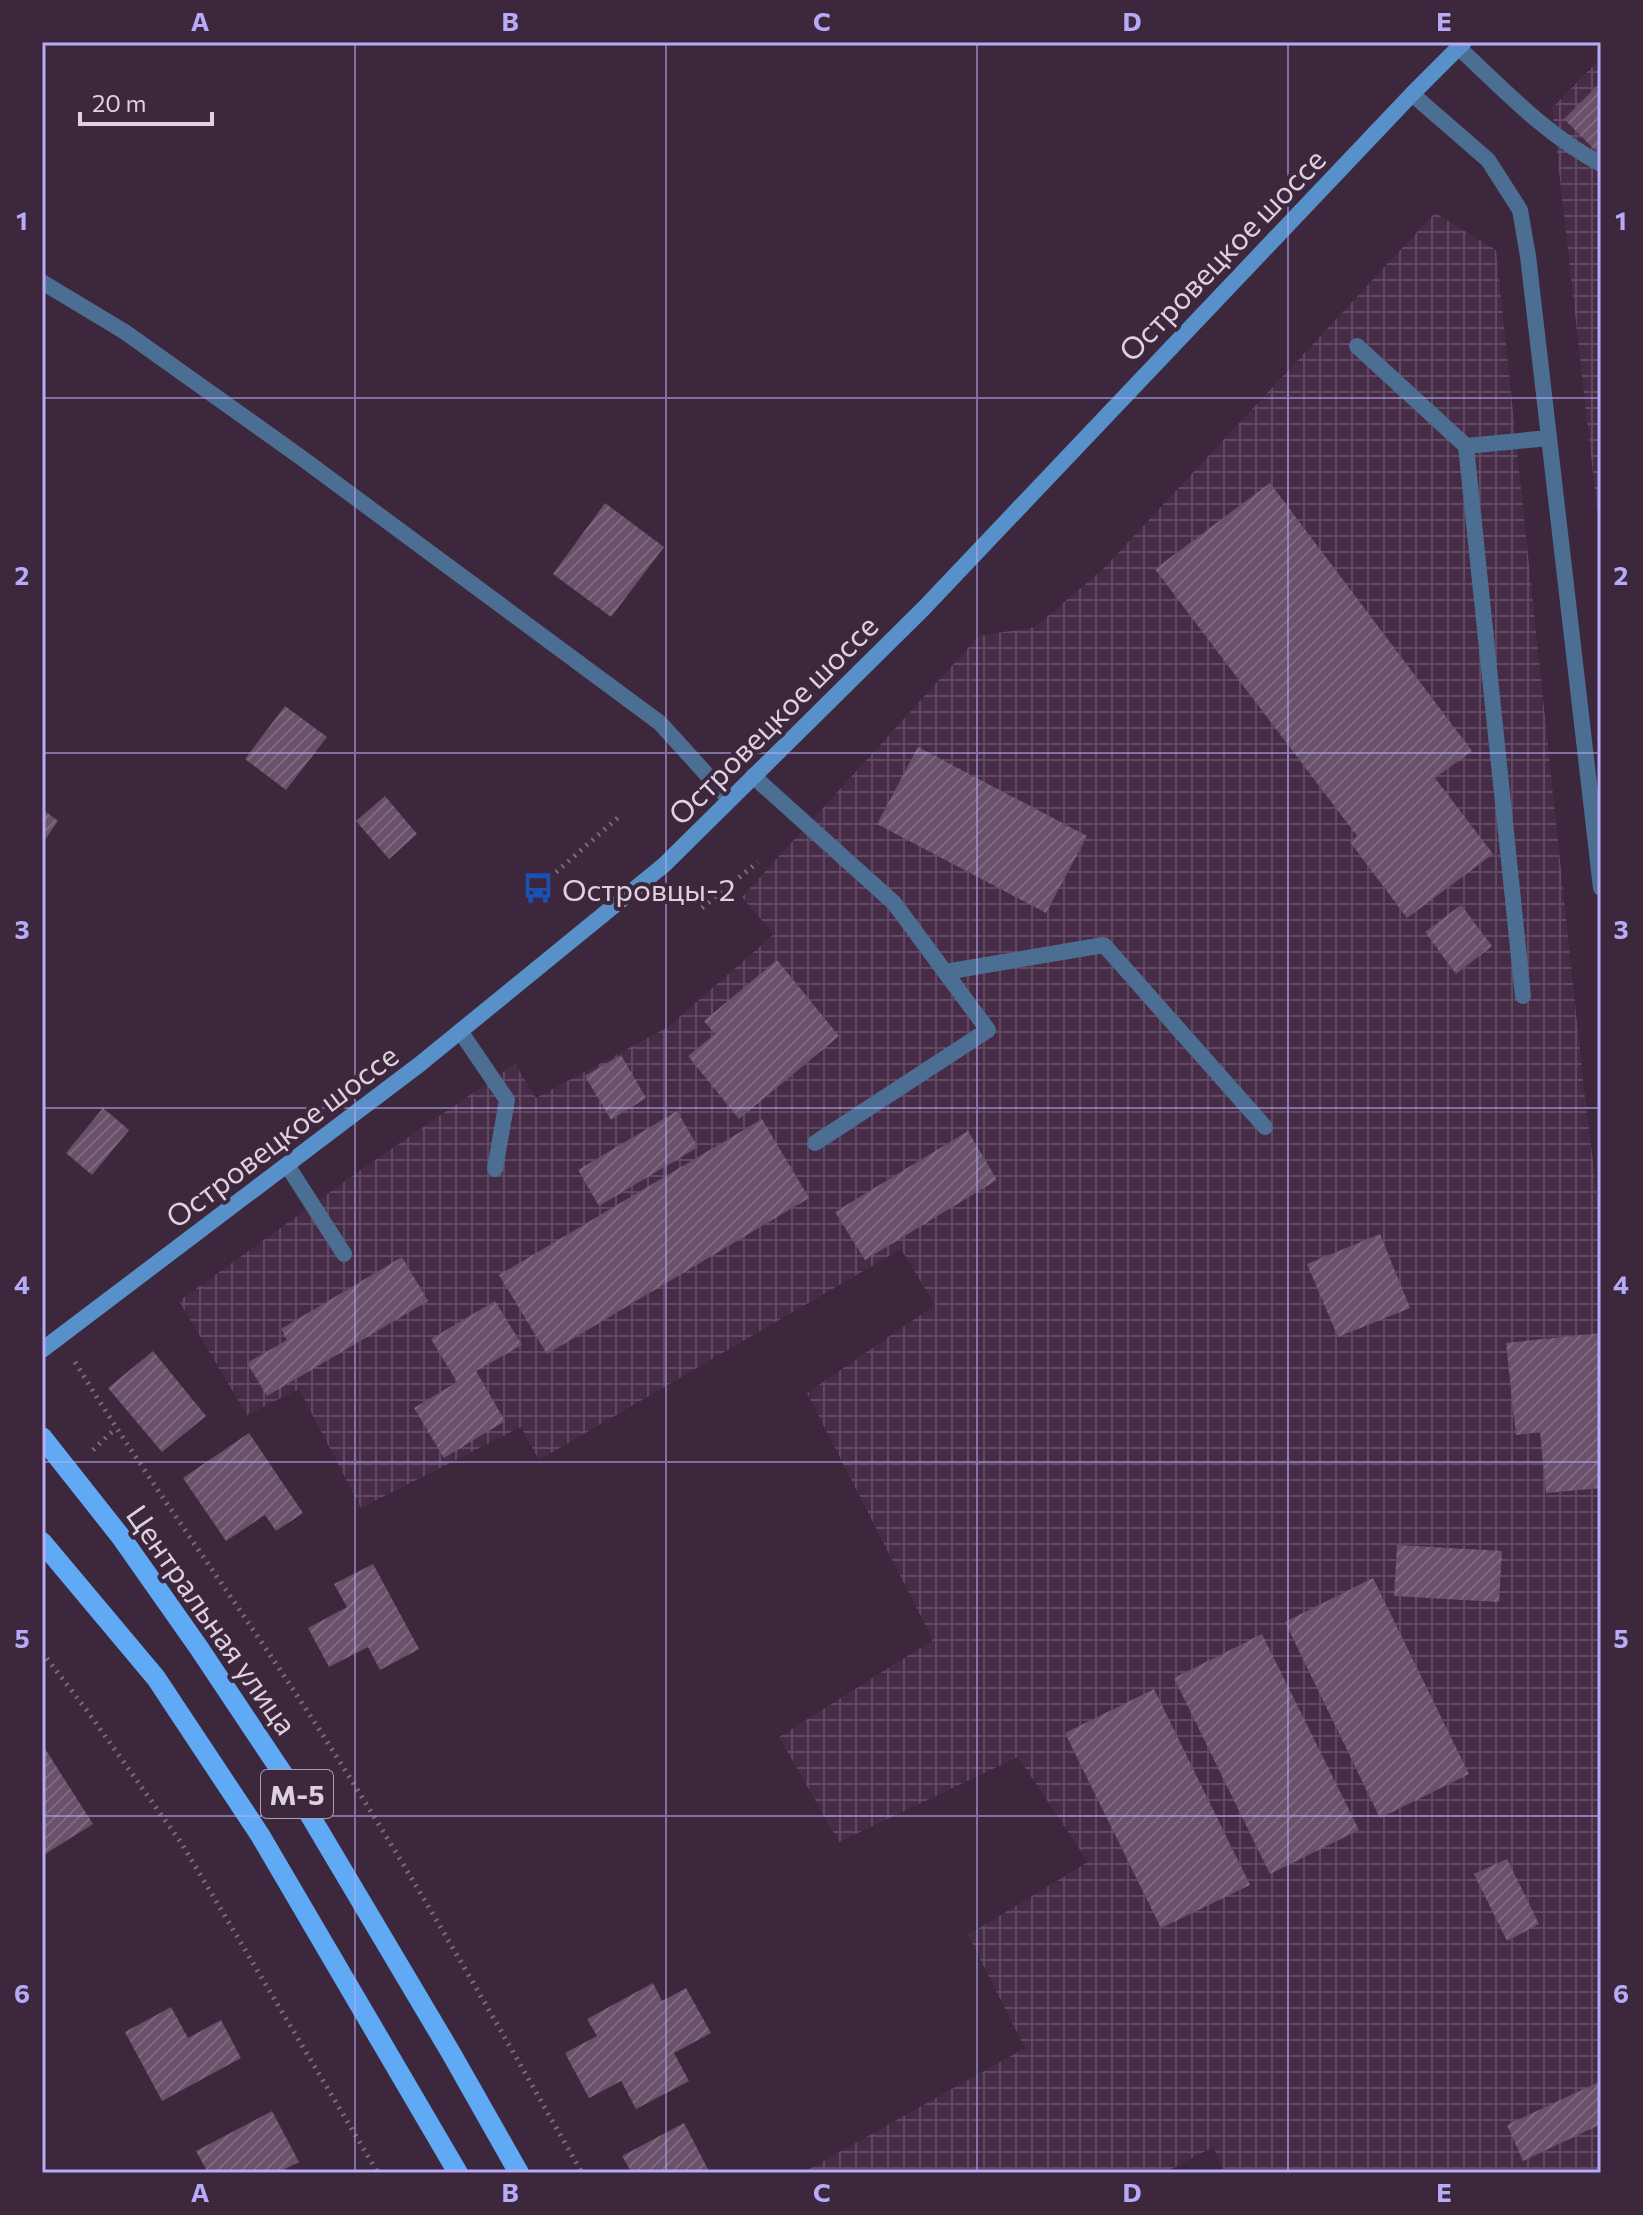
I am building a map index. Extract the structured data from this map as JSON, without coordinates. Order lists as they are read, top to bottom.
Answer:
{
  "streets": {
    "main road": ["Островецкое шоссе", "Центральная улица", "М-5"]
  },
  "places": {
    "bus stop": ["Островцы-2"]
  },
  "scale_bar": "20 m",
  "grid": {
    "columns": [
      "A",
      "B",
      "C",
      "D",
      "E"
    ],
    "rows": [
      "1",
      "2",
      "3",
      "4",
      "5",
      "6"
    ]
  }
}
